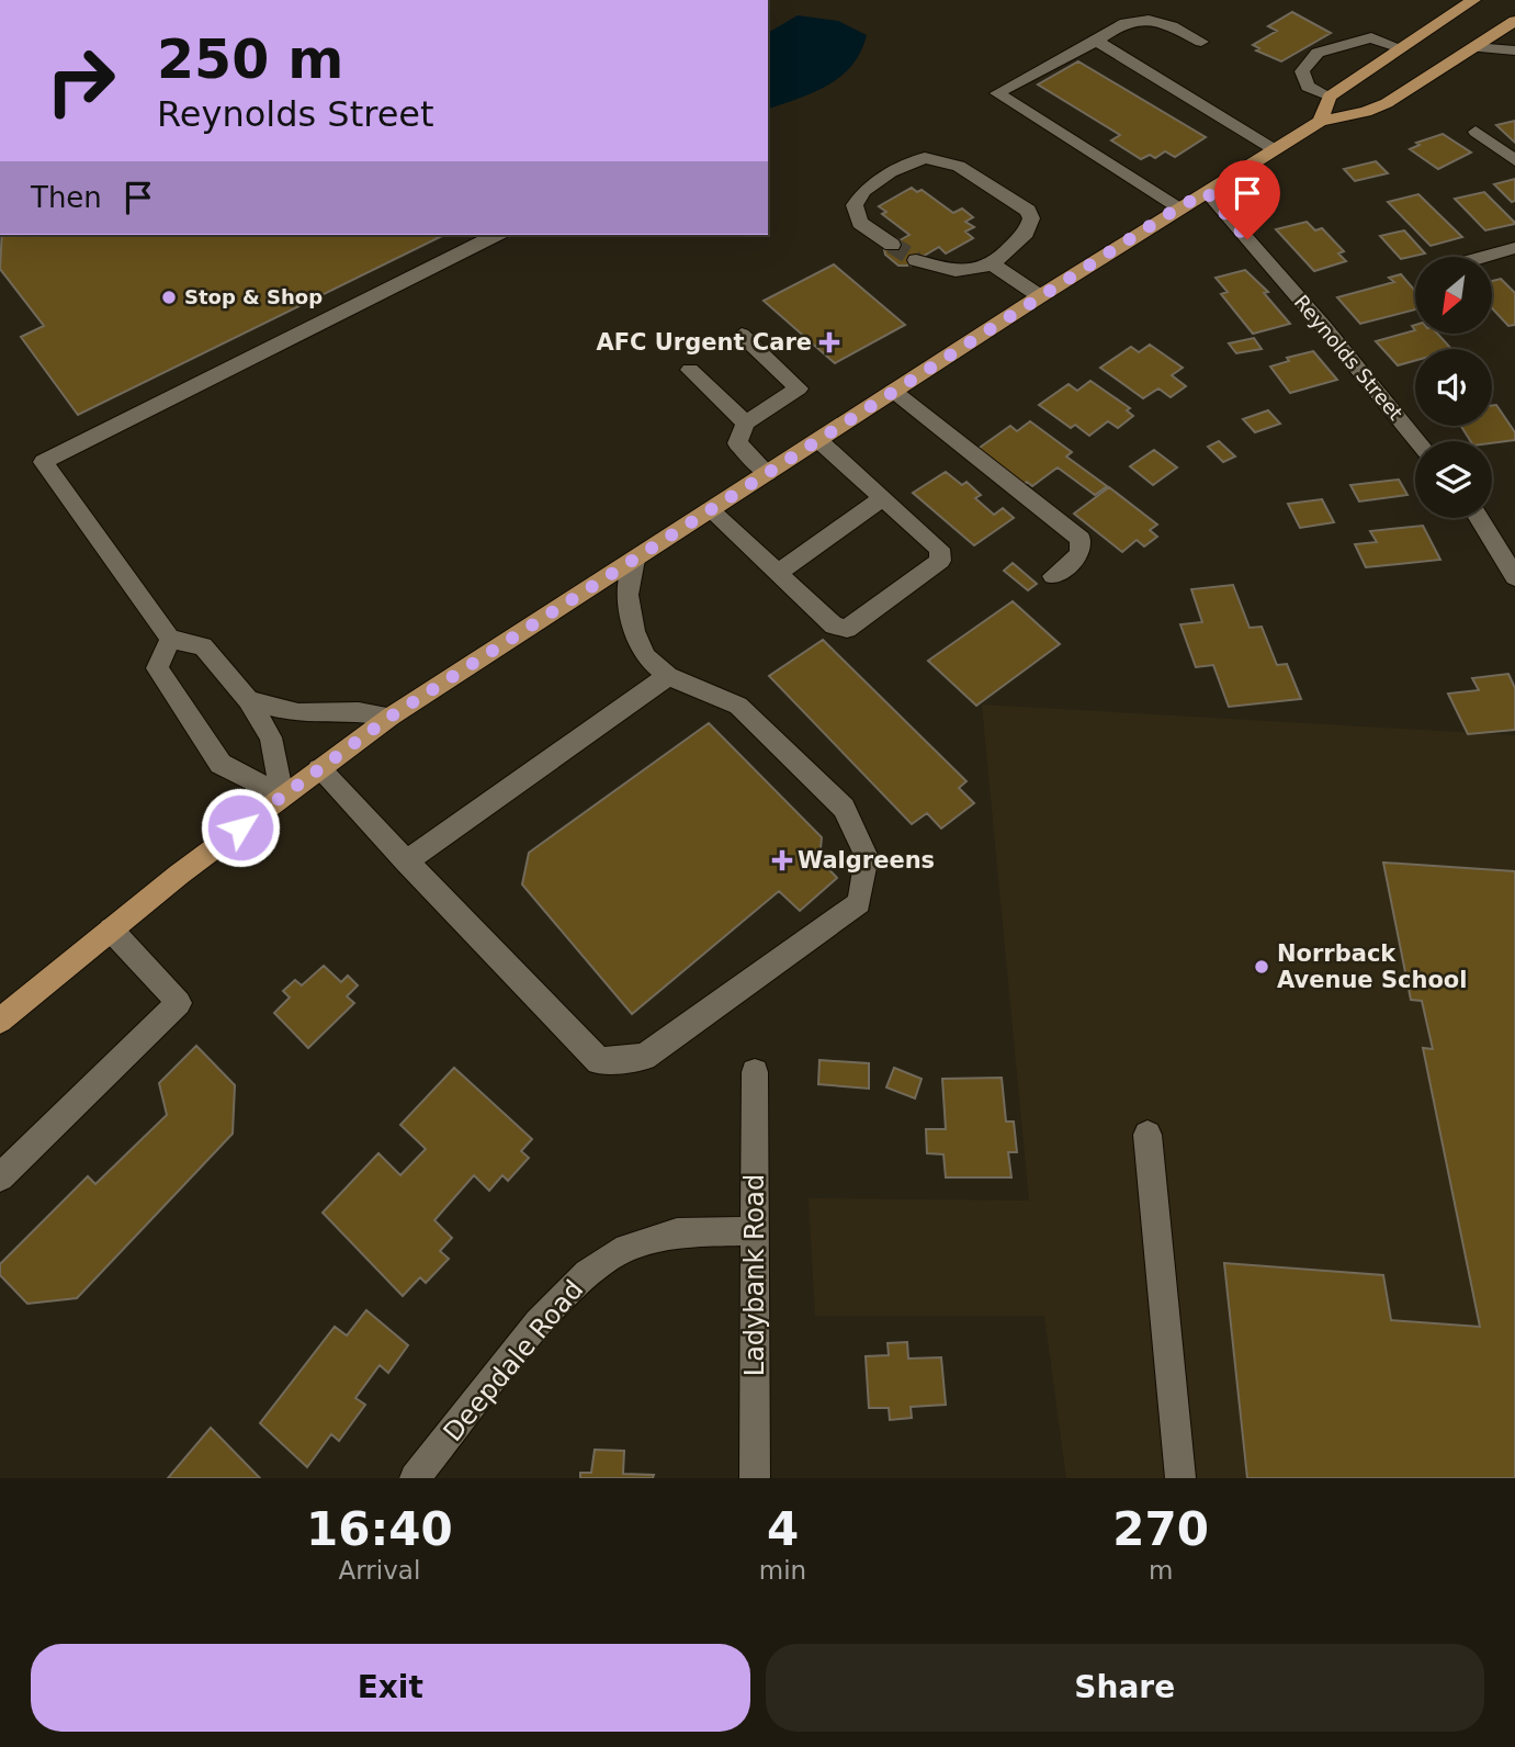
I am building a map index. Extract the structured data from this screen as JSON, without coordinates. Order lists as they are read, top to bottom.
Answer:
{
  "streets": {
    "street": ["Reynolds Street", "Ladybank Road", "Deepdale Road"]
  },
  "crossings": [
    ["Ladybank Road", "Deepdale Road"]
  ],
  "places": {
    "other": ["Stop & Shop", "Norrback Avenue School"],
    "health": ["AFC Urgent Care", "Walgreens"]
  },
  "north": "bottom left",
  "page": {
    "turn": ["250 m", "Reynolds Street"],
    "then": "Then",
    "eta": [
      "16:40",
      "Arrival",
      "4",
      "min",
      "270",
      "m"
    ],
    "buttons": ["Exit", "Share"]
  }
}
